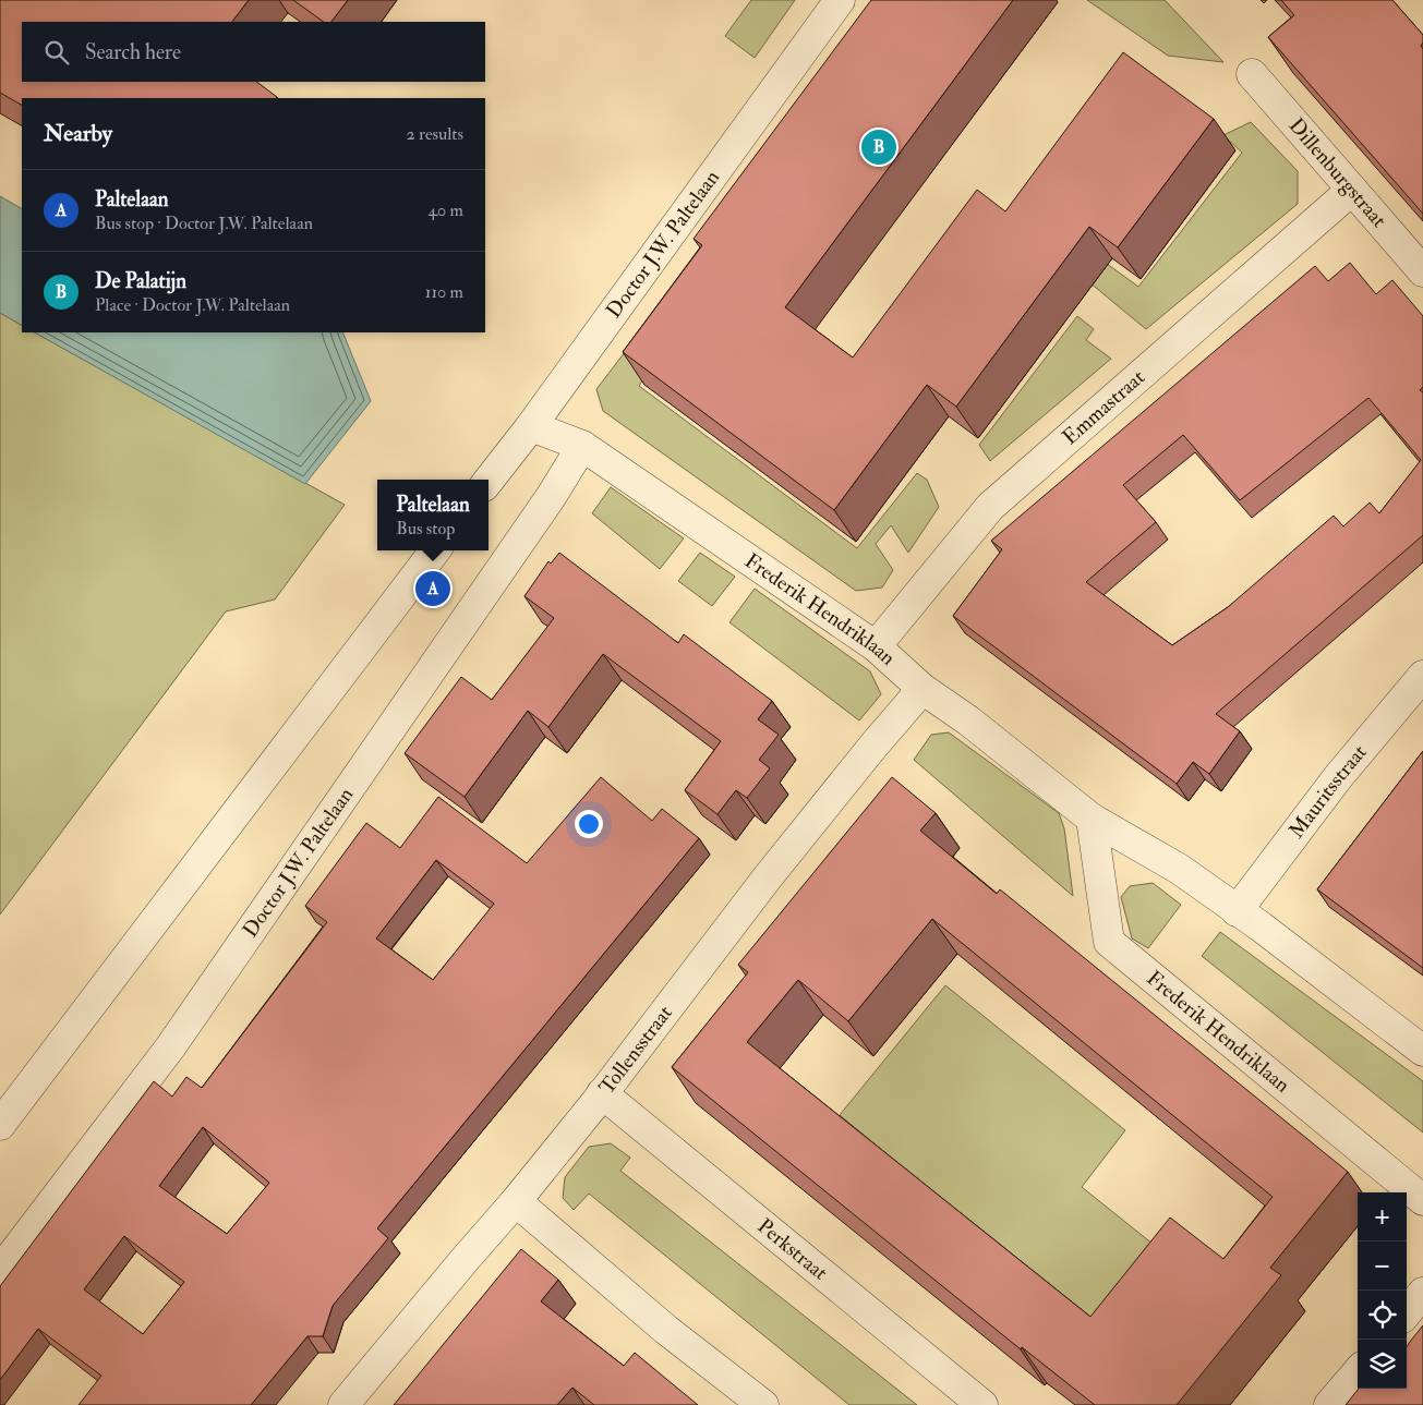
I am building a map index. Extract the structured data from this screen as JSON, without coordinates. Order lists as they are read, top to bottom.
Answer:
{
  "streets": {
    "street": [
      "Dillenburgstraat",
      "Doctor J.W. Paltelaan",
      "Emmastraat",
      "Frederik Hendriklaan",
      "Mauritsstraat",
      "Tollensstraat",
      "Perkstraat"
    ]
  },
  "crossings": [
    ["Dillenburgstraat", "Emmastraat"],
    ["Doctor J.W. Paltelaan", "Frederik Hendriklaan"],
    ["Emmastraat", "Frederik Hendriklaan"],
    ["Frederik Hendriklaan", "Mauritsstraat"],
    ["Frederik Hendriklaan", "Tollensstraat"],
    ["Tollensstraat", "Perkstraat"]
  ],
  "page": {
    "search": "Search here",
    "heading": ["Nearby", "2 results"],
    "pins": ["B", "A"],
    "list": [
      {
        "mark": "A",
        "name": "Paltelaan",
        "note": "Bus stop · Doctor J.W. Paltelaan",
        "value": "40 m"
      },
      {
        "mark": "B",
        "name": "De Palatijn",
        "note": "Place · Doctor J.W. Paltelaan",
        "value": "110 m"
      }
    ],
    "popup": ["Paltelaan", "Bus stop"],
    "map_buttons": ["+", "−"]
  }
}
